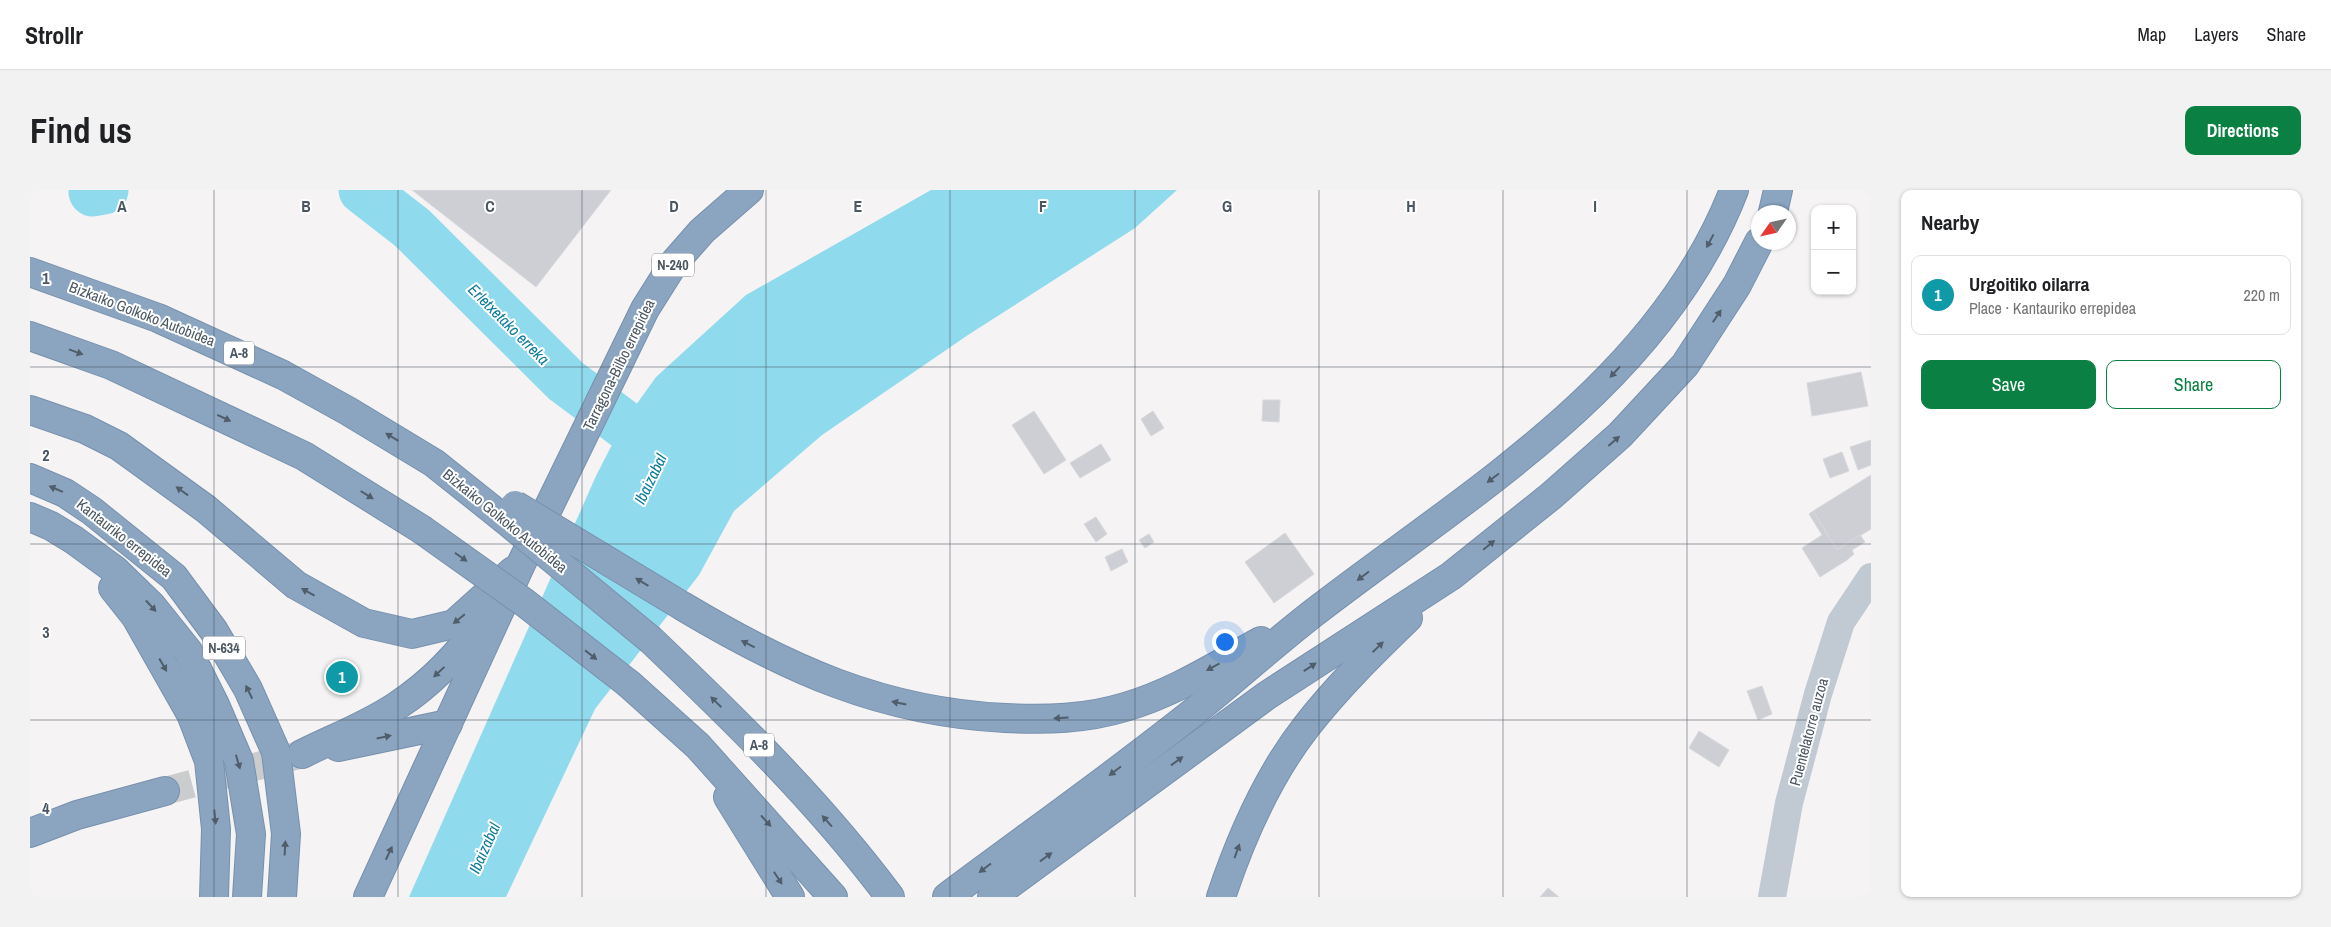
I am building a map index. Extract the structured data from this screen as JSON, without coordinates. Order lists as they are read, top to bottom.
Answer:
{
  "streets": {
    "highway": [
      "N-240",
      "Bizkaiko Golkoko Autobidea",
      "A-8",
      "Tarragona-Bilbo errepidea",
      "Kantauriko errepidea",
      "N-634"
    ],
    "street": ["Puentelatorre auzoa"]
  },
  "water": ["Erletxetako erreka", "Ibaizabal"],
  "north": "bottom left",
  "page": {
    "header": "Strollr",
    "nav": ["Map", "Layers", "Share"],
    "buttons": [
      "Directions",
      ["Save", "Share"]
    ],
    "title": "Find us",
    "heading": "Nearby",
    "map_buttons": ["+", "−"],
    "list": [
      {
        "mark": "1",
        "name": "Urgoitiko oilarra",
        "note": "Place · Kantauriko errepidea",
        "value": "220 m"
      }
    ],
    "pins": "1"
  },
  "grid": {
    "columns": [
      "A",
      "B",
      "C",
      "D",
      "E",
      "F",
      "G",
      "H",
      "I"
    ],
    "rows": [
      "1",
      "2",
      "3",
      "4"
    ]
  }
}
